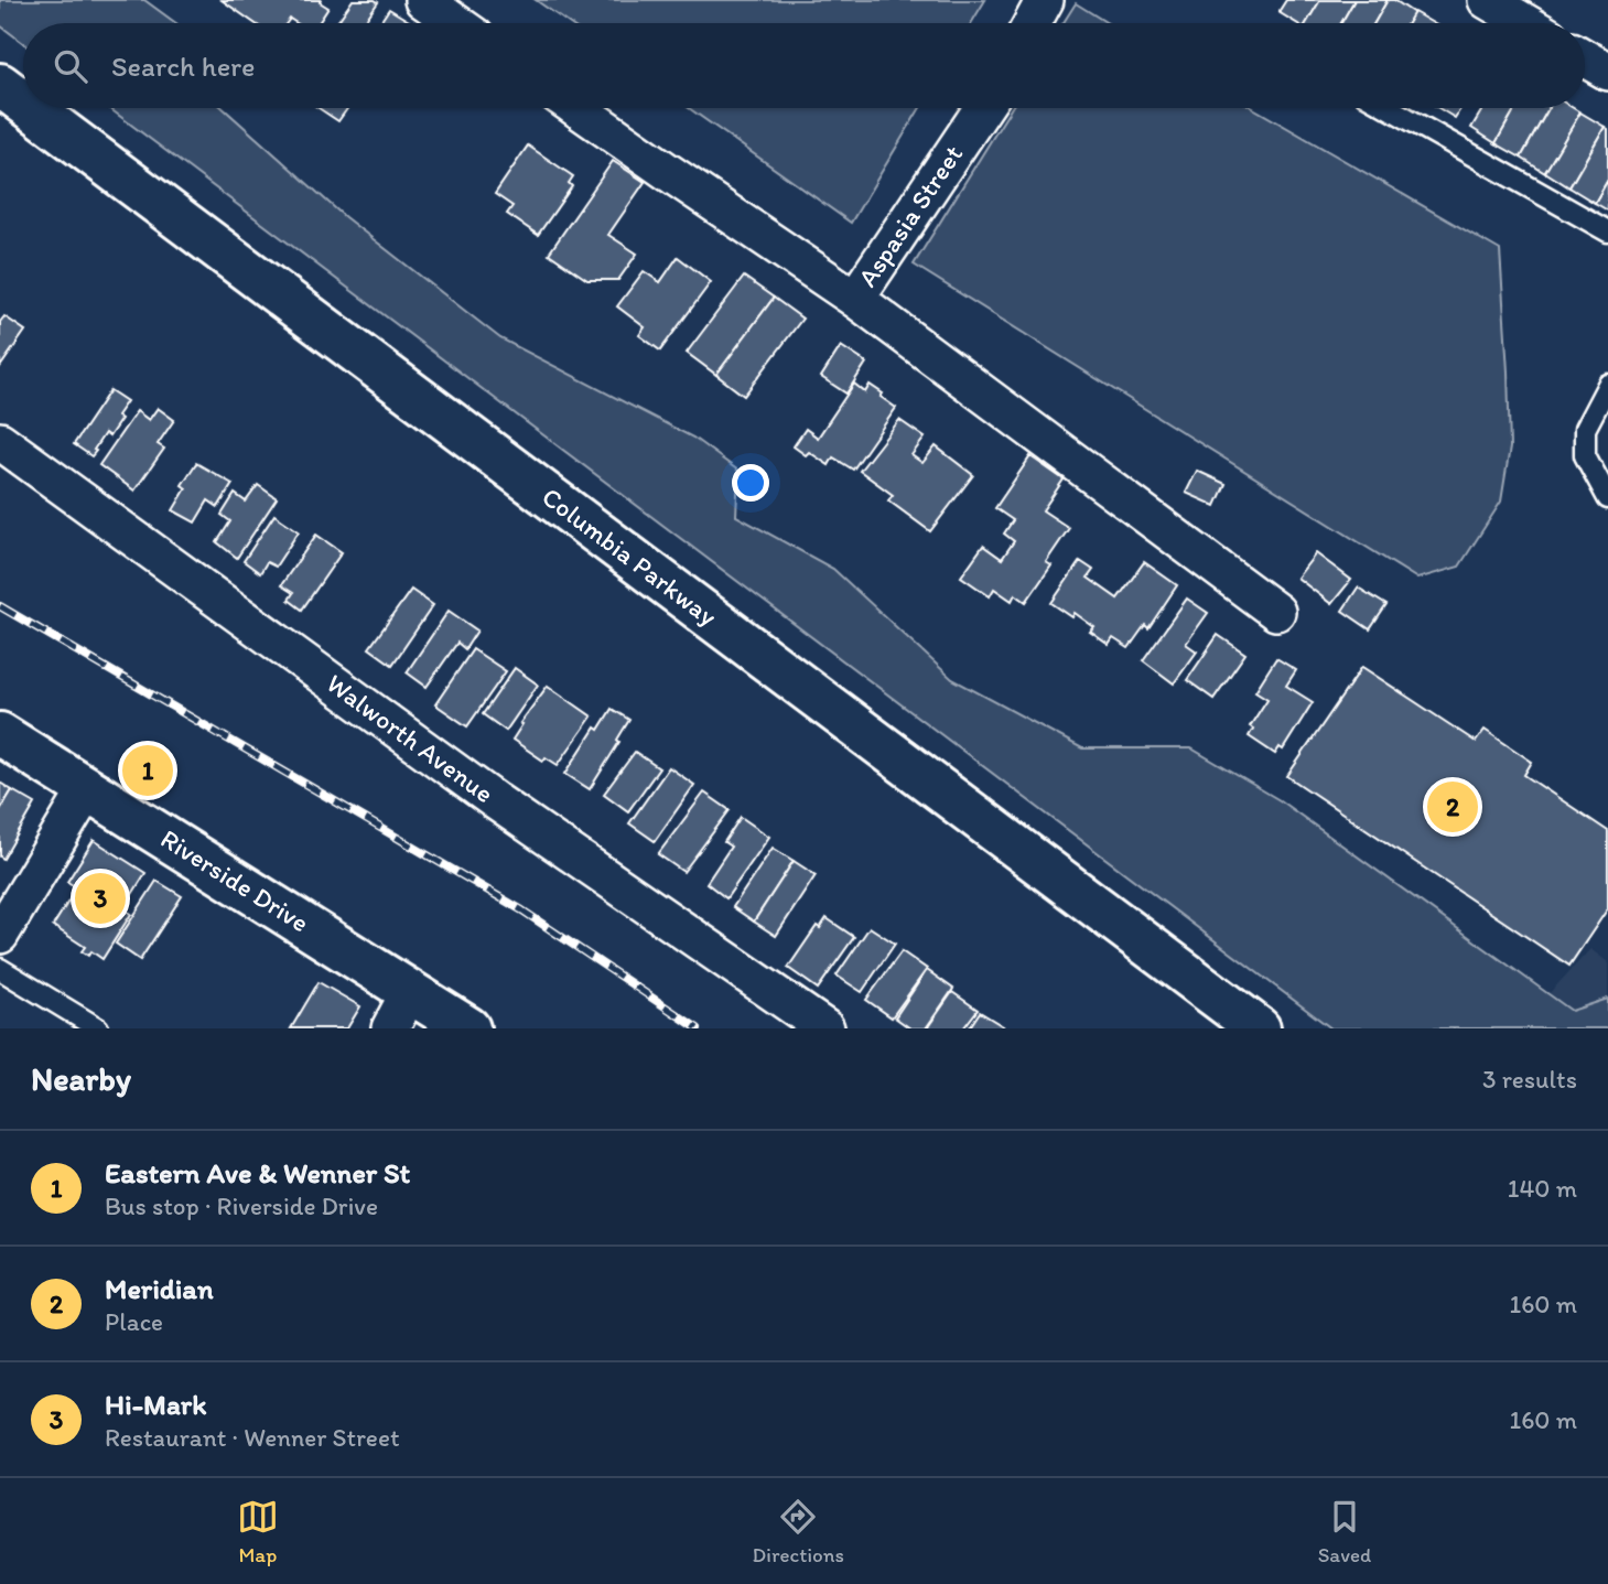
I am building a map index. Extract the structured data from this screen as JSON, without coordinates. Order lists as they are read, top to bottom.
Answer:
{
  "streets": {
    "main road": ["Columbia Parkway", "Riverside Drive"],
    "street": ["Aspasia Street", "Walworth Avenue"]
  },
  "page": {
    "search": "Search here",
    "pins": ["1", "2", "3"],
    "heading": ["Nearby", "3 results"],
    "list": [
      {
        "mark": "1",
        "name": "Eastern Ave & Wenner St",
        "note": "Bus stop · Riverside Drive",
        "value": "140 m"
      },
      {
        "mark": "2",
        "name": "Meridian",
        "note": "Place",
        "value": "160 m"
      },
      {
        "mark": "3",
        "name": "Hi-Mark",
        "note": "Restaurant · Wenner Street",
        "value": "160 m"
      }
    ],
    "nav": ["Map", "Directions", "Saved"]
  }
}
